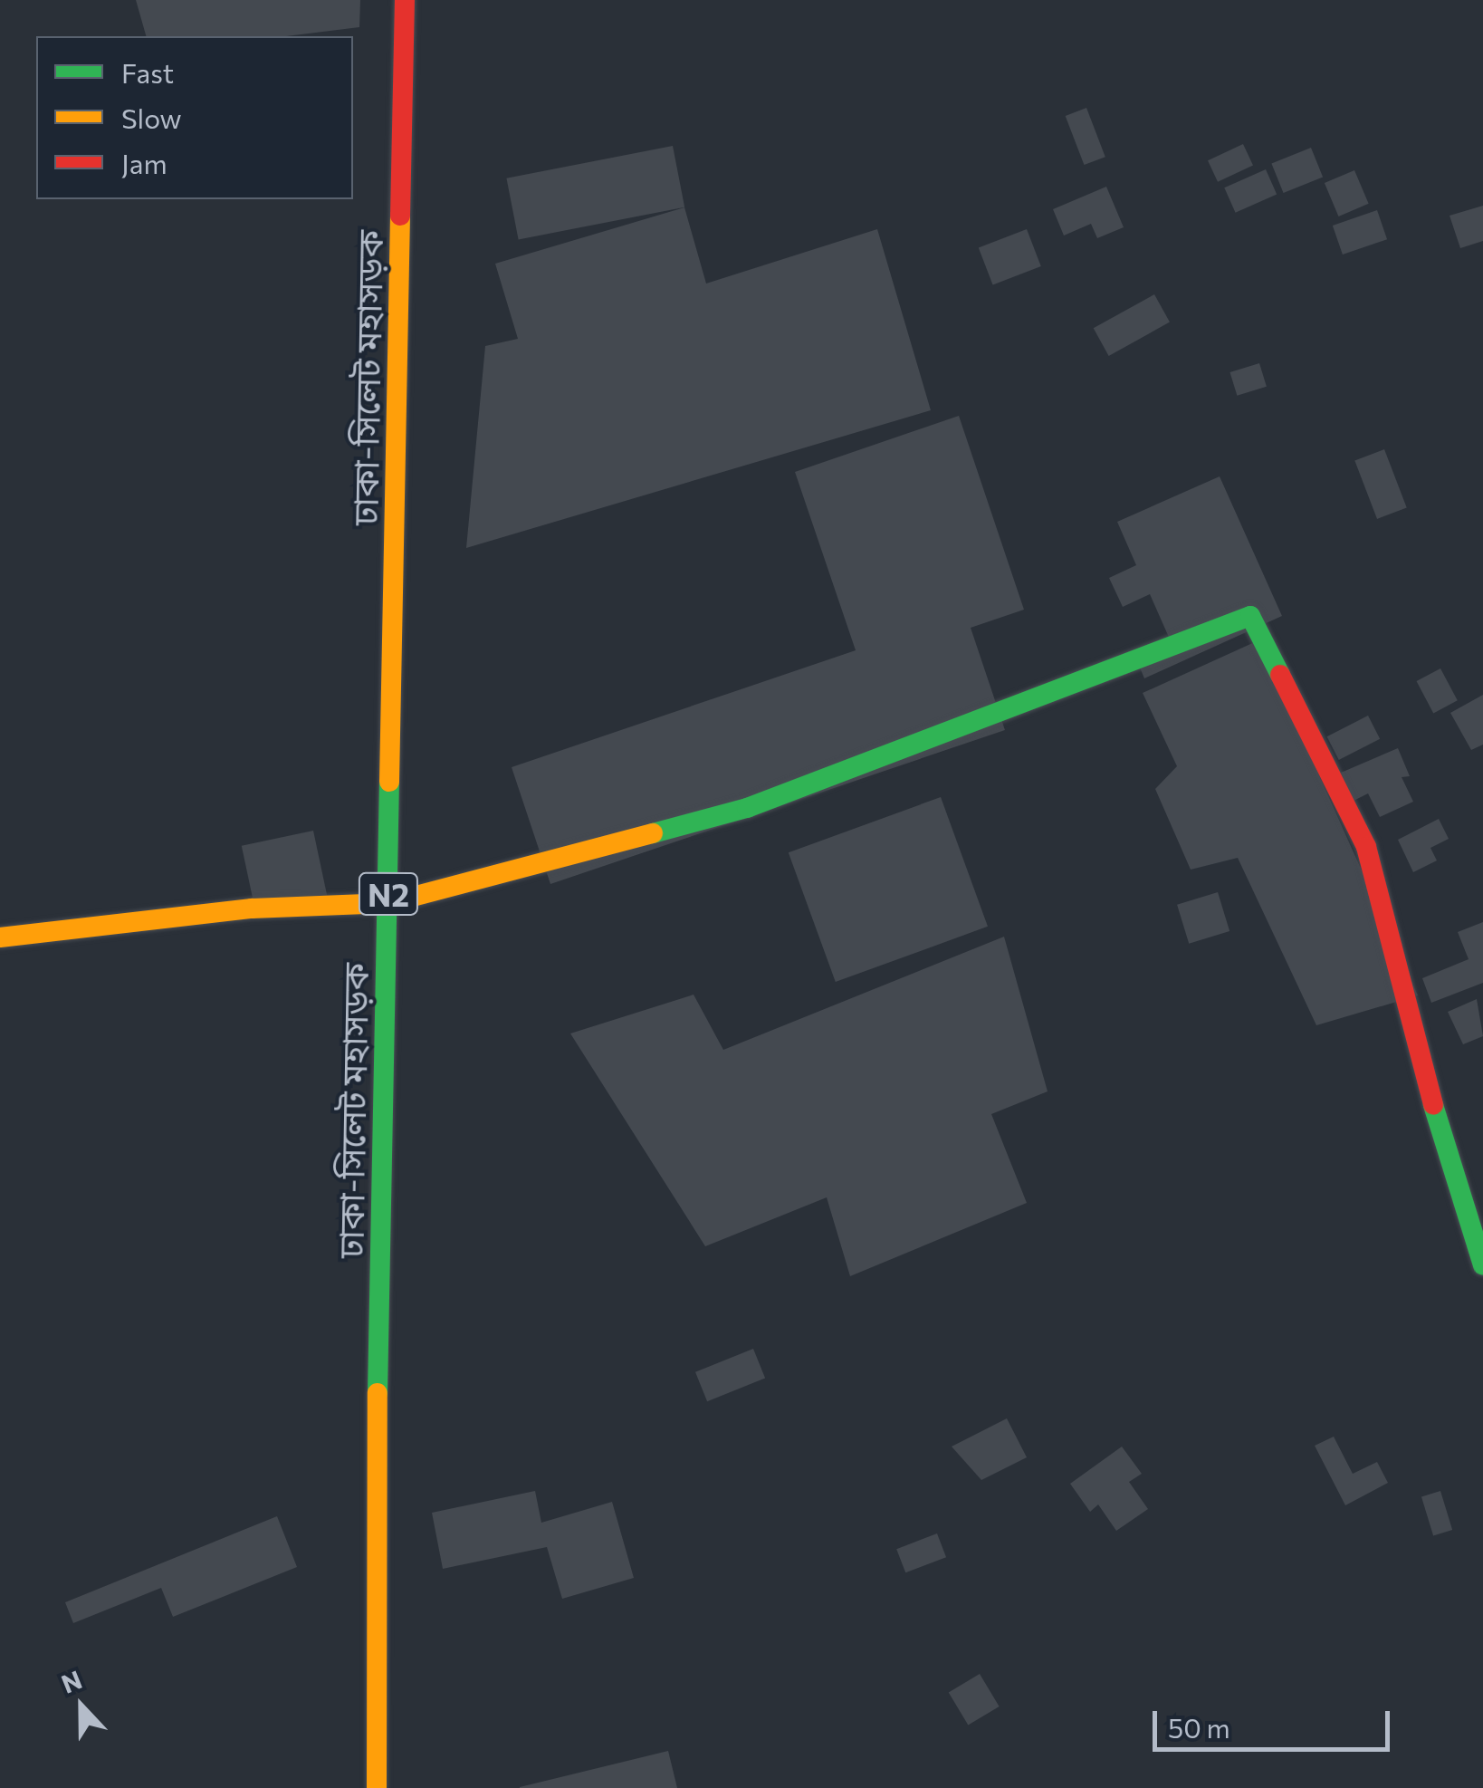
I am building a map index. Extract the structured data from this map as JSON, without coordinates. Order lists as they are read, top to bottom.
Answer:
{
  "streets": {
    "main road": ["ঢাকা-সিলেট মহাসড়ক", "N2"]
  },
  "legend": ["Fast", "Slow", "Jam"],
  "scale_bar": "50 m",
  "north": "top"
}
